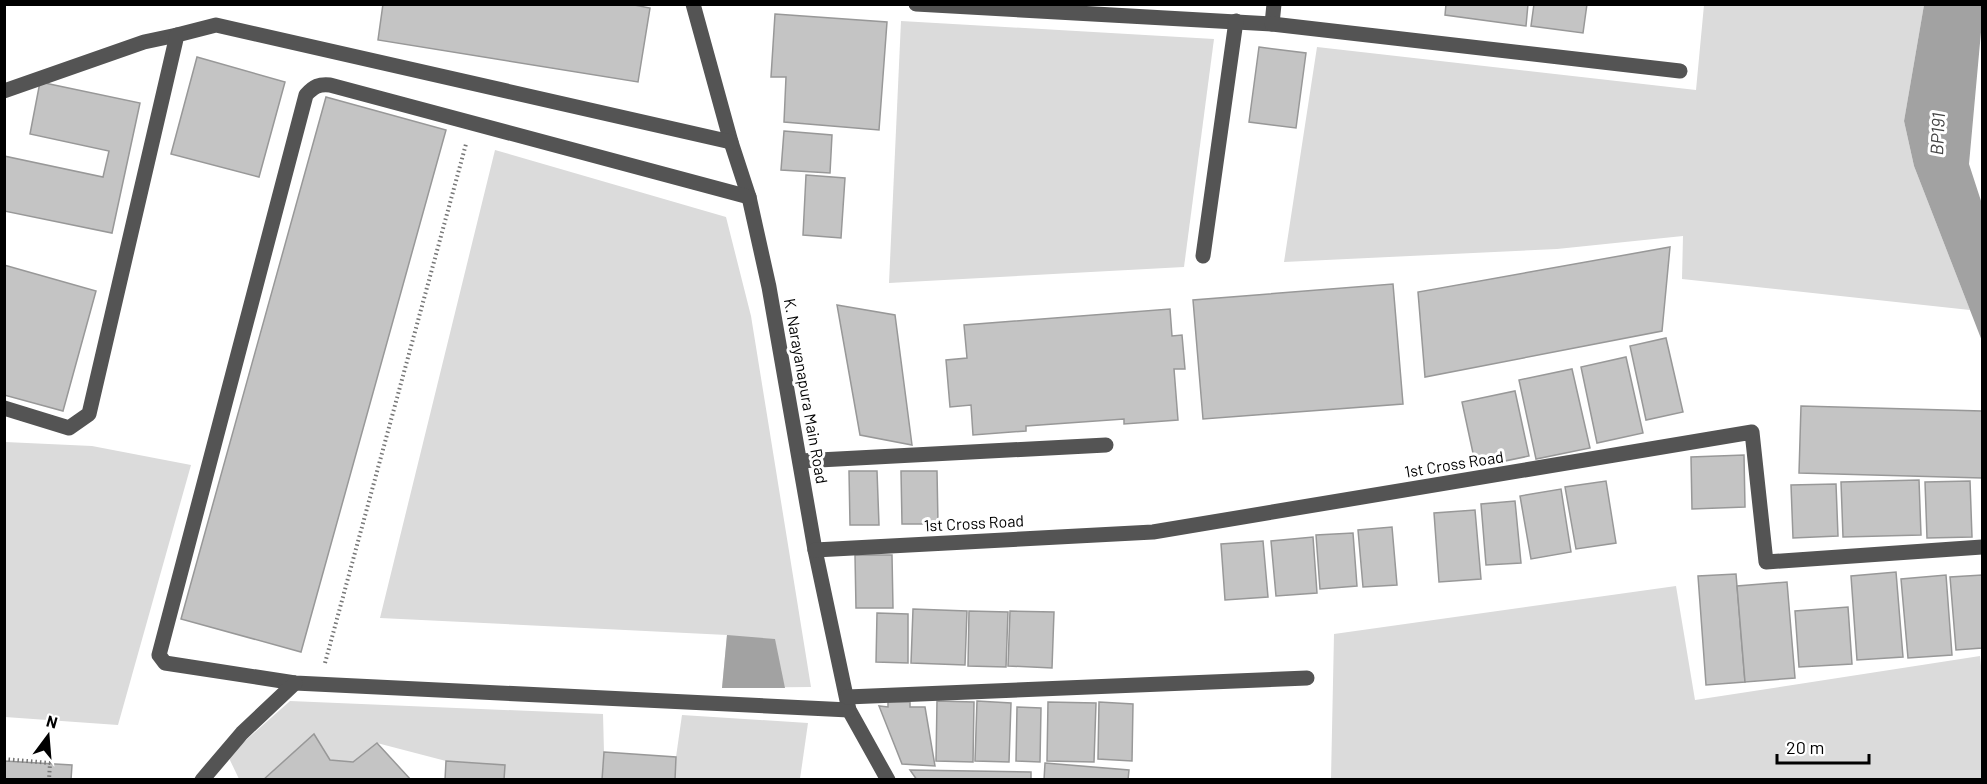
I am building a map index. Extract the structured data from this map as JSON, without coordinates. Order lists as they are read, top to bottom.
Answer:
{
  "streets": {
    "street": ["K. Narayanapura Main Road", "1st Cross Road"]
  },
  "crossings": [
    ["K. Narayanapura Main Road", "1st Cross Road"]
  ],
  "water": ["BP191"],
  "scale_bar": "20 m",
  "north": "top"
}
